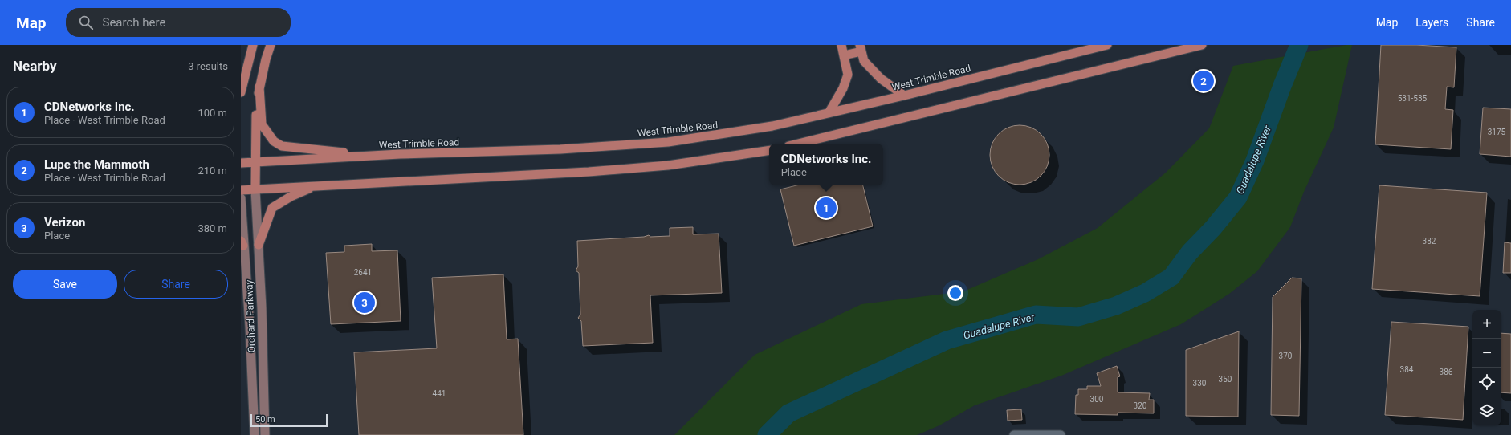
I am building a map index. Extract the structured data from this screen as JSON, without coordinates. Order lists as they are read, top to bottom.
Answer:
{
  "streets": {
    "main road": ["West Trimble Road", "Orchard Parkway"]
  },
  "crossings": [
    ["West Trimble Road", "Orchard Parkway"]
  ],
  "water": ["Guadalupe River"],
  "house_numbers": [
    "531-535",
    "3175",
    "382",
    "2641",
    "370",
    "384",
    "386",
    "350",
    "330",
    "441",
    "300",
    "320"
  ],
  "scale_bar": "50 m",
  "page": {
    "header": "Map",
    "search": "Search here",
    "nav": ["Map", "Layers", "Share"],
    "heading": ["Nearby", "3 results"],
    "pins": ["2", "1", "3"],
    "list": [
      {
        "mark": "1",
        "name": "CDNetworks Inc.",
        "note": "Place · West Trimble Road",
        "value": "100 m"
      },
      {
        "mark": "2",
        "name": "Lupe the Mammoth",
        "note": "Place · West Trimble Road",
        "value": "210 m"
      },
      {
        "mark": "3",
        "name": "Verizon",
        "note": "Place",
        "value": "380 m"
      }
    ],
    "popup": ["CDNetworks Inc.", "Place"],
    "buttons": ["Save", "Share"],
    "map_buttons": ["+", "−"],
    "scale": "50 m"
  }
}
